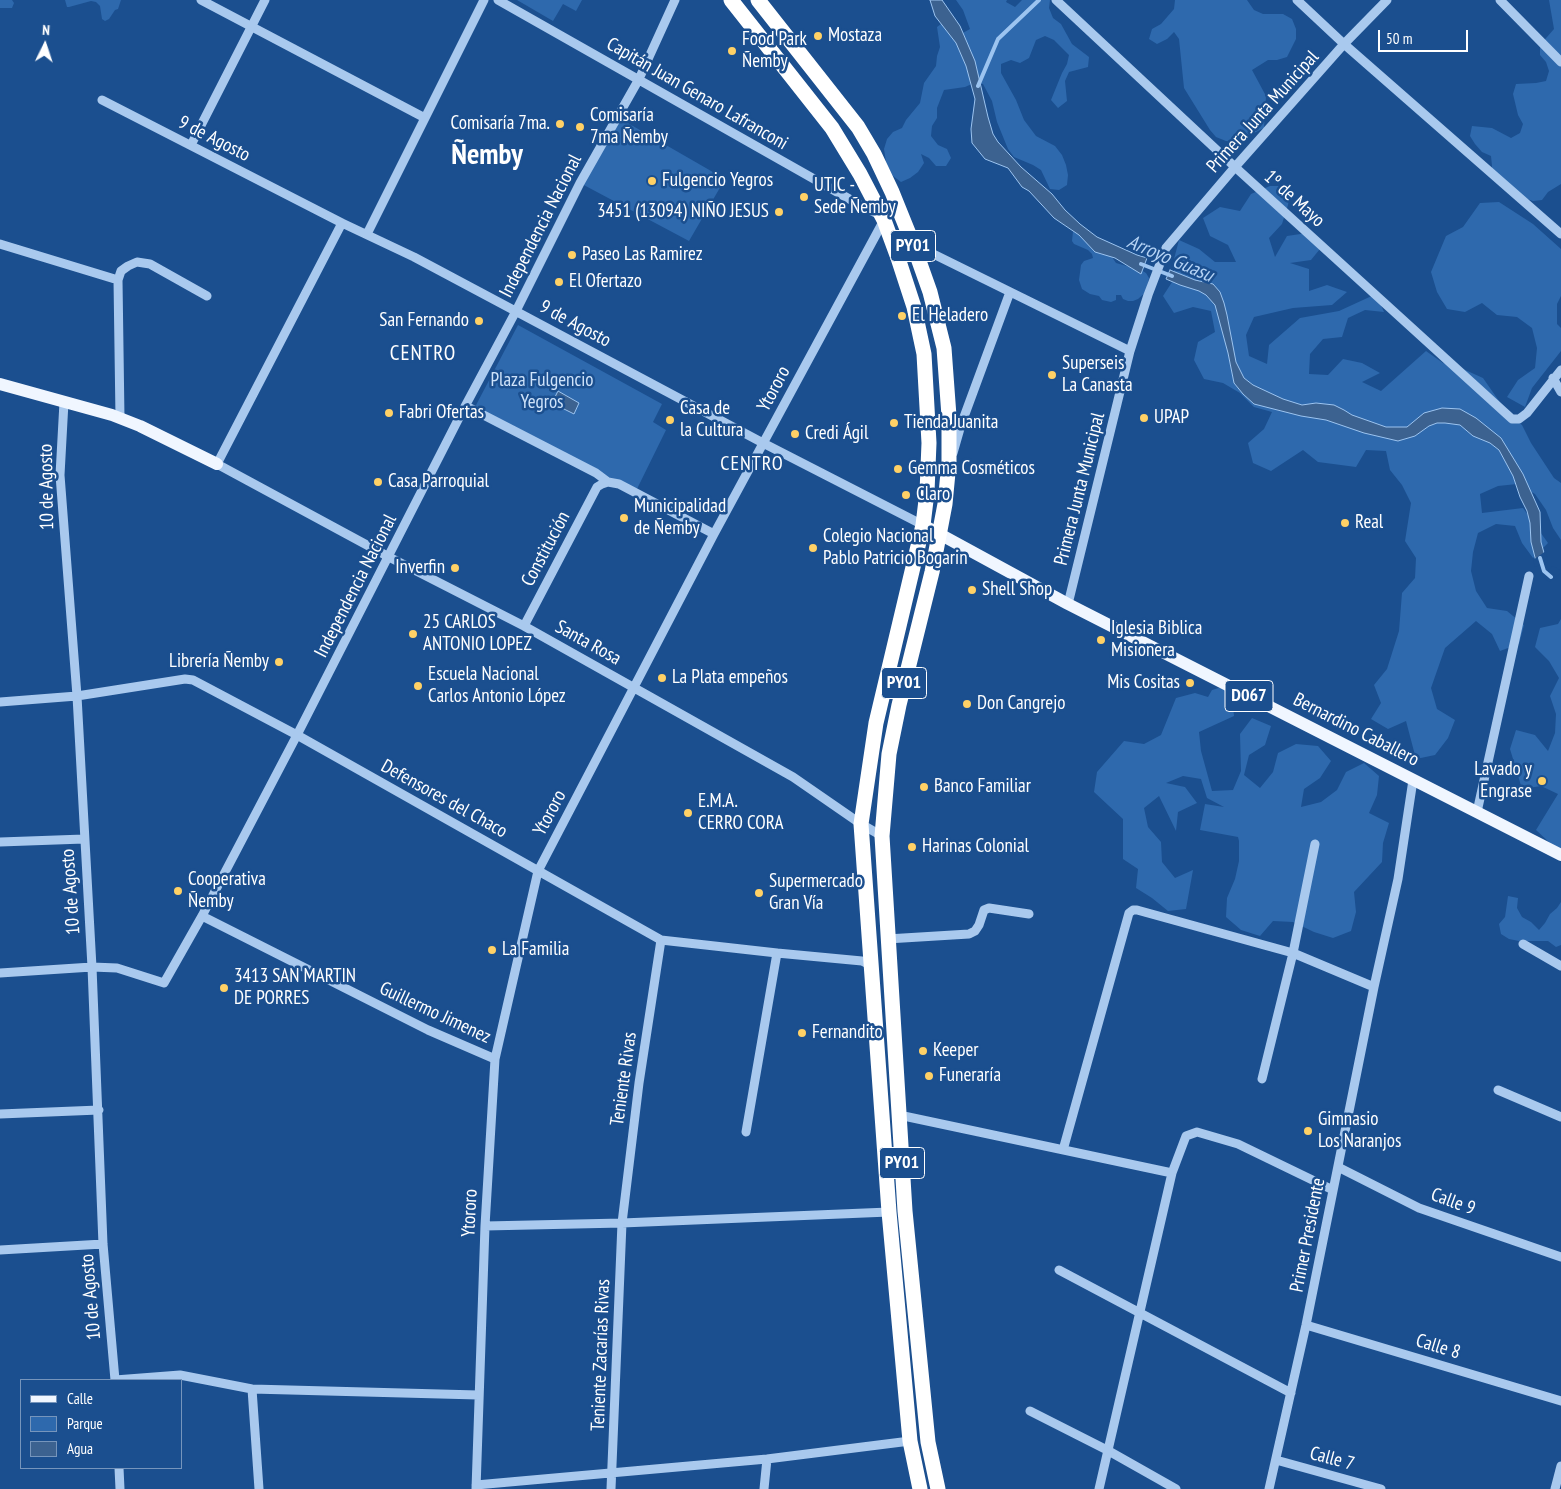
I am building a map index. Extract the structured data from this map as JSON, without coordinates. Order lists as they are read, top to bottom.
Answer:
{
  "streets": {
    "highway": ["PY01"],
    "main road": ["D067", "Bernardino Caballero"],
    "street": [
      "Capitán Juan Genaro Lafranconi",
      "Primera Junta Municipal",
      "9 de Agosto",
      "1º de Mayo",
      "Independencia Nacional",
      "Ytororo",
      "10 de Agosto",
      "Constitución",
      "Santa Rosa",
      "Defensores del Chaco",
      "Guillermo Jimenez",
      "Teniente Rivas",
      "Calle 9",
      "Primer Presidente",
      "Calle 8",
      "Teniente Zacarías Rivas",
      "Calle 7"
    ]
  },
  "crossings": [
    ["Capitán Juan Genaro Lafranconi", "Independencia Nacional"],
    ["Capitán Juan Genaro Lafranconi", "PY01"],
    ["Capitán Juan Genaro Lafranconi", "Ytororo"],
    ["Primera Junta Municipal", "1º de Mayo"],
    ["Primera Junta Municipal", "Bernardino Caballero"],
    ["9 de Agosto", "Independencia Nacional"],
    ["9 de Agosto", "PY01"],
    ["9 de Agosto", "Ytororo"],
    ["9 de Agosto", "Bernardino Caballero"],
    ["Independencia Nacional", "10 de Agosto"],
    ["Independencia Nacional", "Santa Rosa"],
    ["Independencia Nacional", "Defensores del Chaco"],
    ["Independencia Nacional", "Guillermo Jimenez"],
    ["PY01", "Ytororo"],
    ["PY01", "Santa Rosa"],
    ["PY01", "Bernardino Caballero"],
    ["PY01", "Defensores del Chaco"],
    ["Ytororo", "Santa Rosa"],
    ["Ytororo", "Defensores del Chaco"],
    ["Ytororo", "Guillermo Jimenez"],
    ["10 de Agosto", "Defensores del Chaco"],
    ["Constitución", "Santa Rosa"],
    ["Bernardino Caballero", "Primer Presidente"],
    ["Defensores del Chaco", "Teniente Rivas"],
    ["Teniente Rivas", "Teniente Zacarías Rivas"],
    ["Calle 9", "Primer Presidente"],
    ["Primer Presidente", "Calle 8"],
    ["Primer Presidente", "Calle 7"]
  ],
  "districts": ["Ñemby", "CENTRO", "CENTRO"],
  "water": ["Arroyo Guasu"],
  "parks": ["Plaza Fulgencio Yegros"],
  "places": [
    "Mostaza",
    "Food Park Ñemby",
    "Comisaría 7ma.",
    "Comisaría 7ma Ñemby",
    "Fulgencio Yegros",
    "UTIC - Sede Ñemby",
    "3451 (13094) NIÑO JESUS",
    "Paseo Las Ramirez",
    "El Ofertazo",
    "El Heladero",
    "San Fernando",
    "Superseis La Canasta",
    "Fabri Ofertas",
    "UPAP",
    "Casa de la Cultura",
    "Tienda Juanita",
    "Credi Ágil",
    "Gemma Cosméticos",
    "Casa Parroquial",
    "Claro",
    "Municipalidad de Ñemby",
    "Real",
    "Colegio Nacional Pablo Patricio Bogarin",
    "Inverfin",
    "Shell Shop",
    "25 CARLOS ANTONIO LOPEZ",
    "Iglesia Biblica Misionera",
    "Librería Ñemby",
    "La Plata empeños",
    "Mis Cositas",
    "Escuela Nacional Carlos Antonio López",
    "Don Cangrejo",
    "Lavado y Engrase",
    "Banco Familiar",
    "E.M.A. CERRO CORA",
    "Harinas Colonial",
    "Cooperativa Ñemby",
    "Supermercado Gran Vía",
    "La Familia",
    "3413 SAN MARTIN DE PORRES",
    "Fernandito",
    "Keeper",
    "Funeraría",
    "Gimnasio Los Naranjos"
  ],
  "legend": ["Calle", "Parque", "Agua"],
  "scale_bar": "50 m",
  "north": "top"
}
